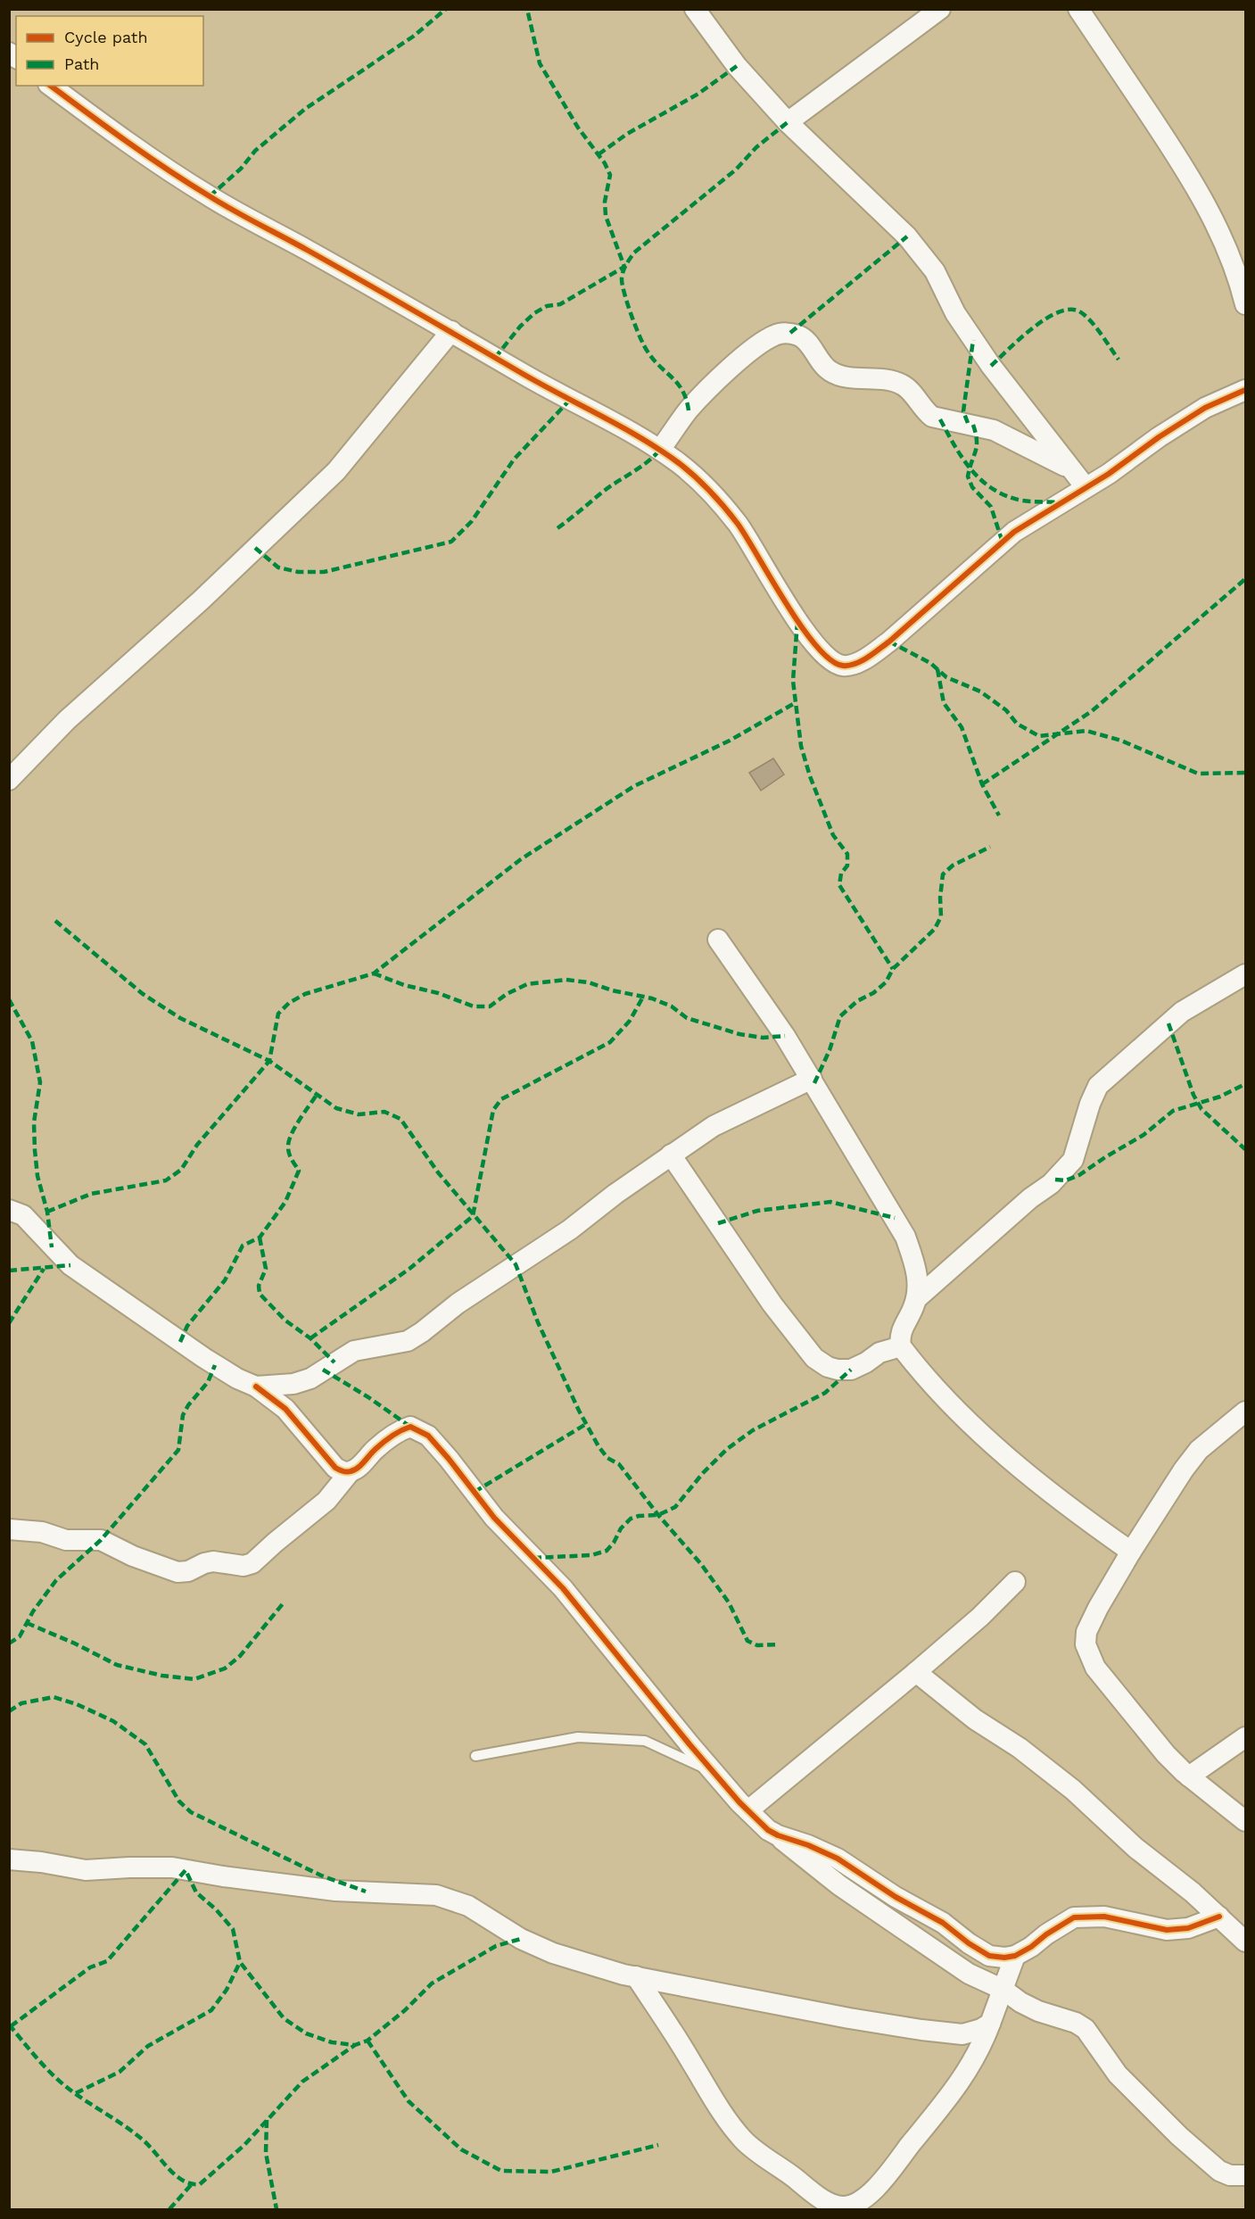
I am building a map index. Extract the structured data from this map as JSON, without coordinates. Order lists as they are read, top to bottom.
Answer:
{
  "legend": ["Cycle path", "Path"]
}
